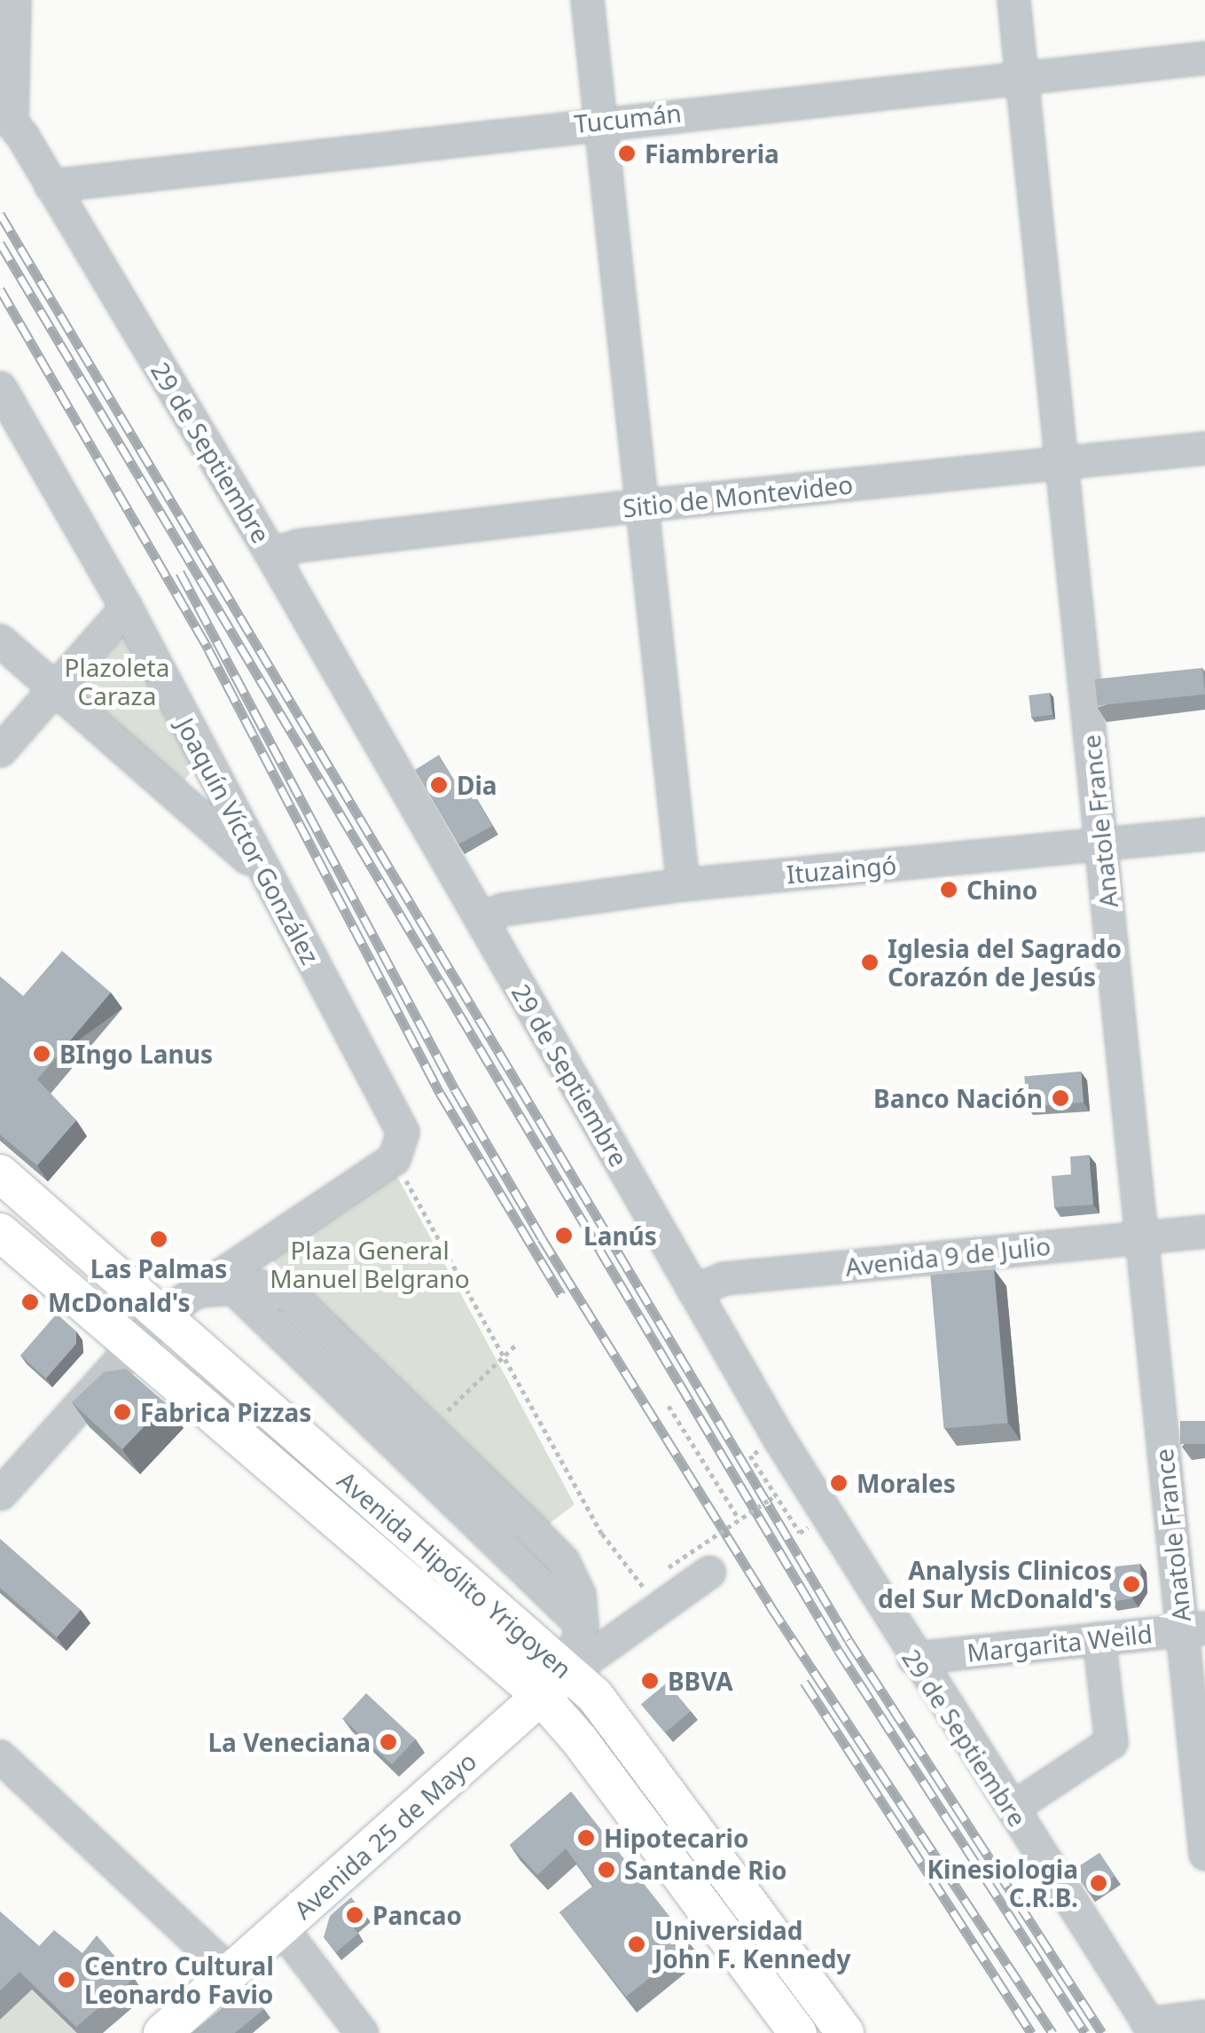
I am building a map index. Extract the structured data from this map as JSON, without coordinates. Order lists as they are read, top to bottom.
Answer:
{
  "streets": {
    "main road": ["Avenida Hipólito Yrigoyen", "Avenida 25 de Mayo"],
    "street": [
      "Tucumán",
      "29 de Septiembre",
      "Sitio de Montevideo",
      "Anatole France",
      "Joaquín Víctor González",
      "Ituzaingó",
      "Avenida 9 de Julio",
      "Margarita Weild"
    ]
  },
  "crossings": [
    ["Tucumán", "29 de Septiembre"],
    ["Tucumán", "Anatole France"],
    ["29 de Septiembre", "Sitio de Montevideo"],
    ["29 de Septiembre", "Ituzaingó"],
    ["29 de Septiembre", "Avenida 9 de Julio"],
    ["29 de Septiembre", "Margarita Weild"],
    ["Sitio de Montevideo", "Anatole France"],
    ["Anatole France", "Ituzaingó"],
    ["Anatole France", "Avenida 9 de Julio"],
    ["Anatole France", "Margarita Weild"],
    ["Avenida Hipólito Yrigoyen", "Avenida 25 de Mayo"]
  ],
  "parks": ["Plazoleta Caraza", "Plaza General Manuel Belgrano"],
  "places": [
    "Fiambreria",
    "Dia",
    "Chino",
    "Iglesia del Sagrado Corazón de Jesús",
    "BIngo Lanus",
    "Banco Nación",
    "Lanús",
    "Las Palmas",
    "McDonald's",
    "Fabrica Pizzas",
    "Morales",
    "Analysis Clinicos del Sur McDonald's",
    "BBVA",
    "La Veneciana",
    "Hipotecario",
    "Santande Rio",
    "Kinesiologia C.R.B.",
    "Pancao",
    "Universidad John F. Kennedy",
    "Centro Cultural Leonardo Favio"
  ]
}
